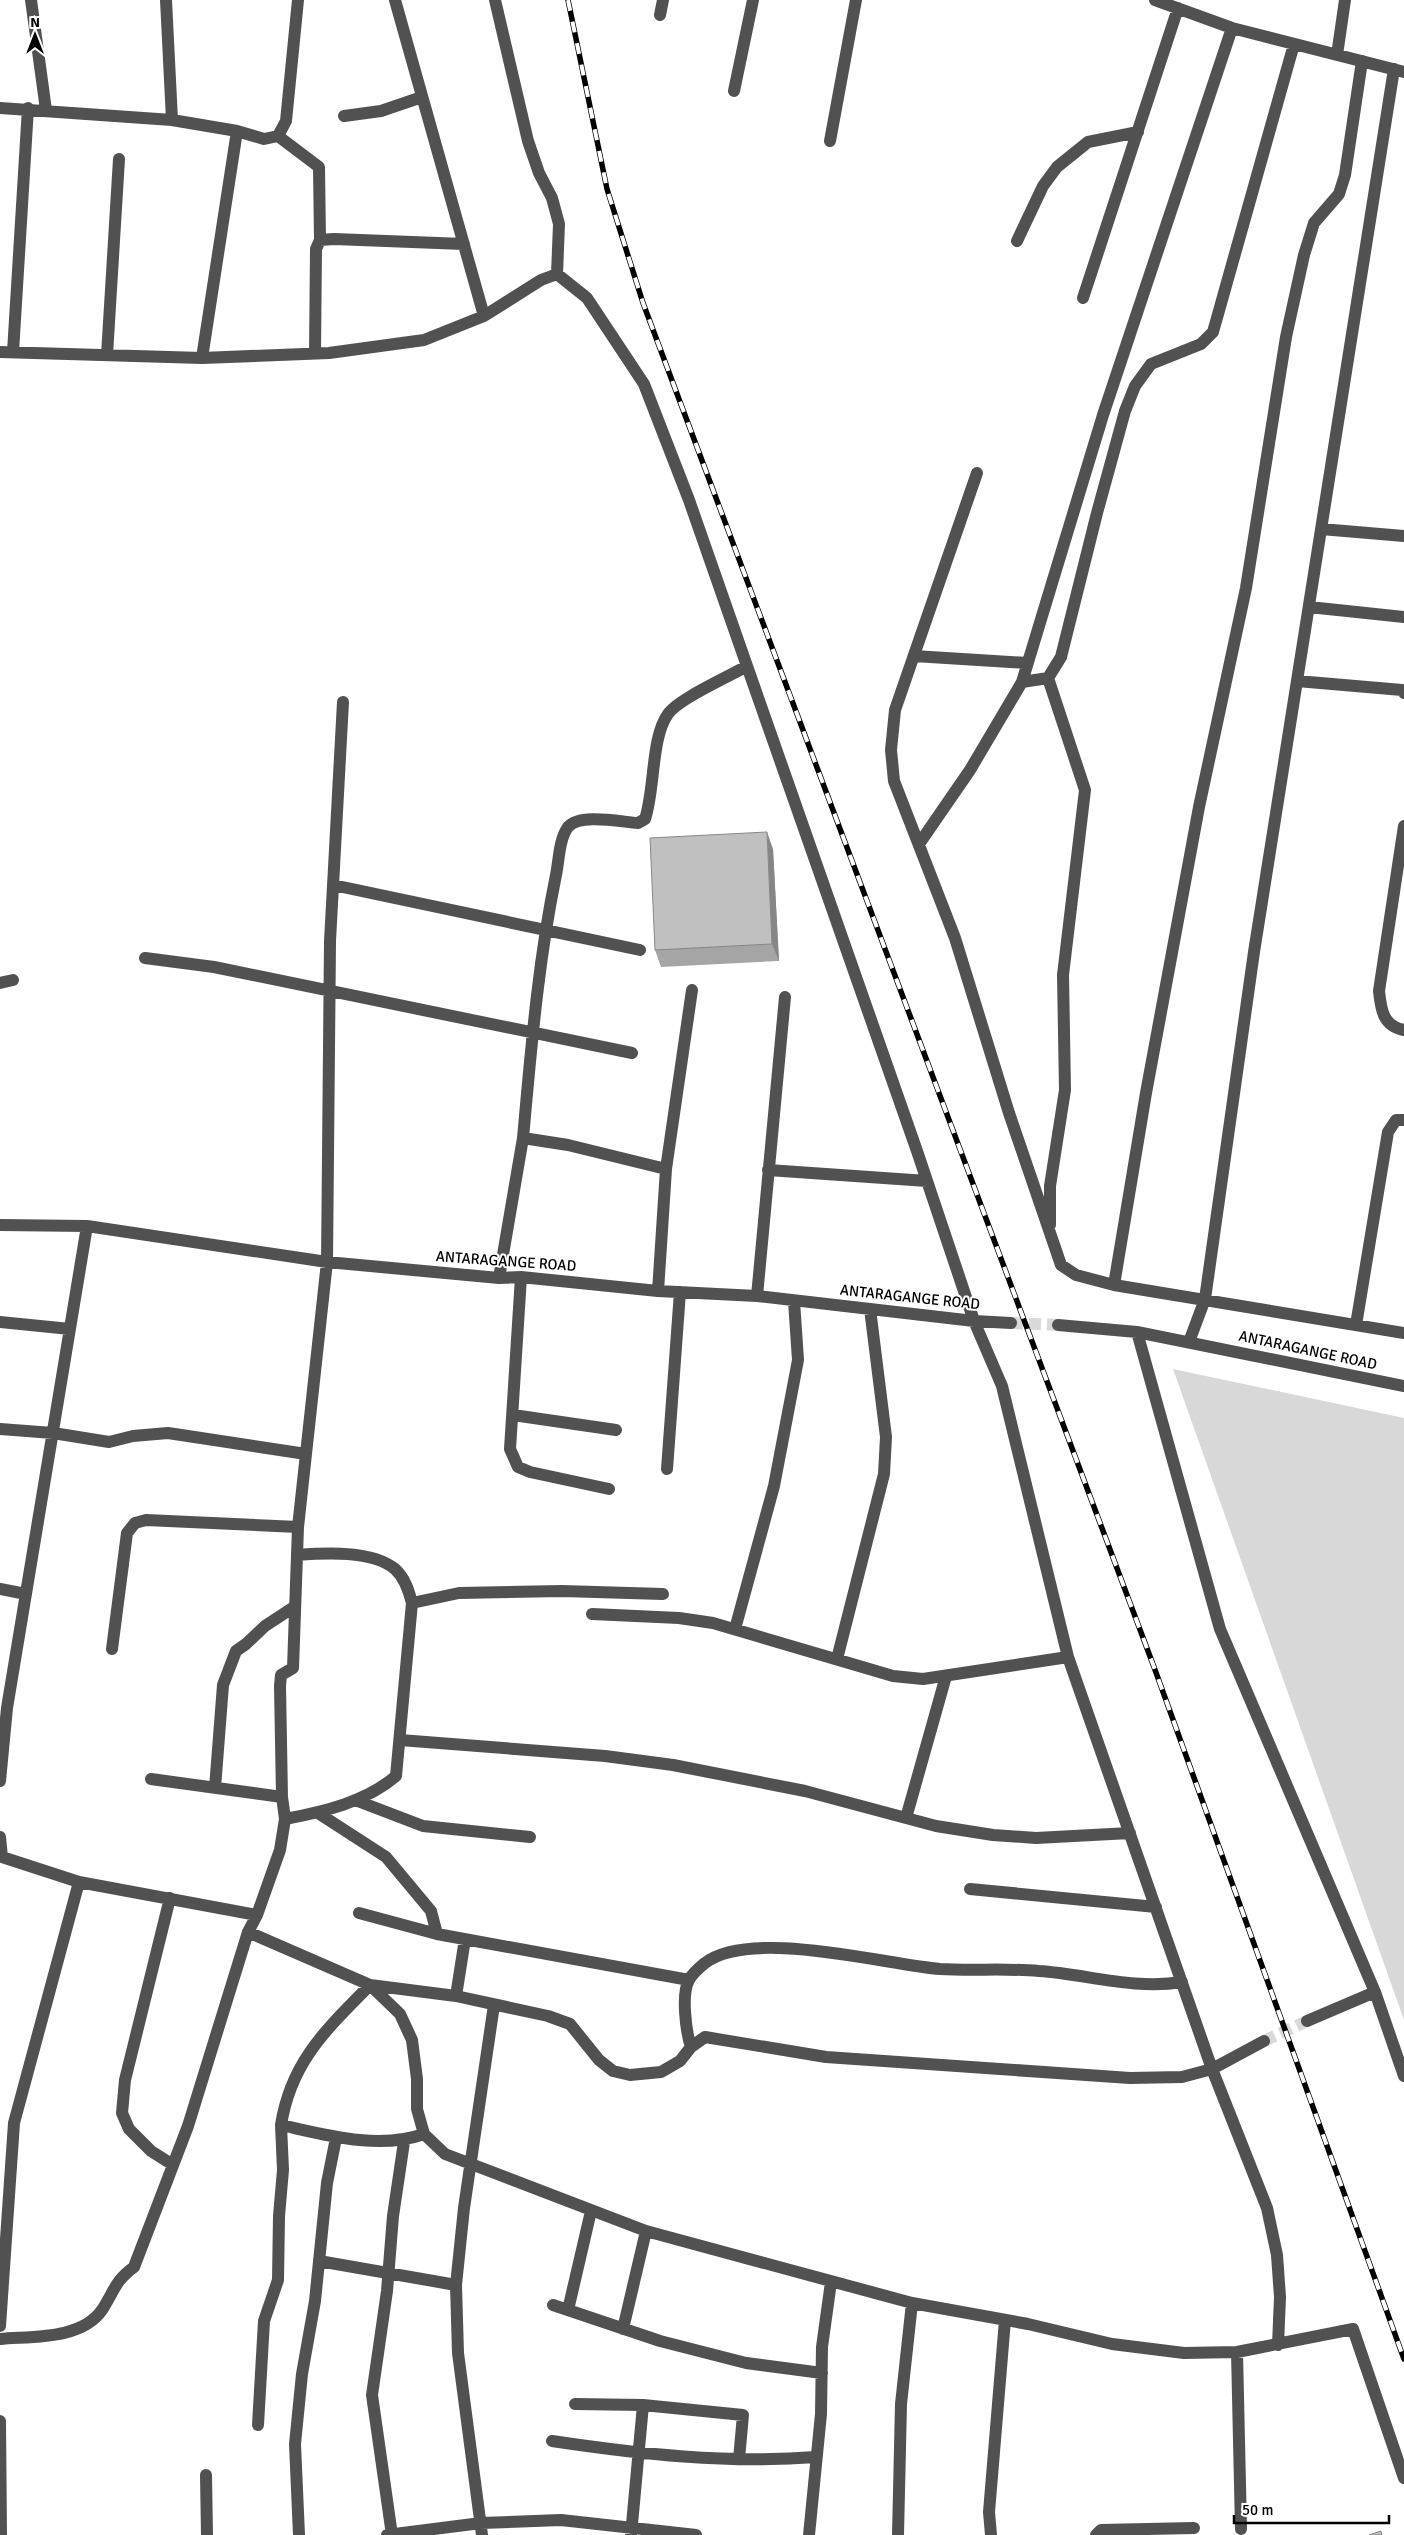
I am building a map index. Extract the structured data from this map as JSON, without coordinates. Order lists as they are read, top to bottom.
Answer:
{
  "streets": {
    "street": ["ANTARAGANGE ROAD"]
  },
  "scale_bar": "50 m",
  "north": "top"
}
